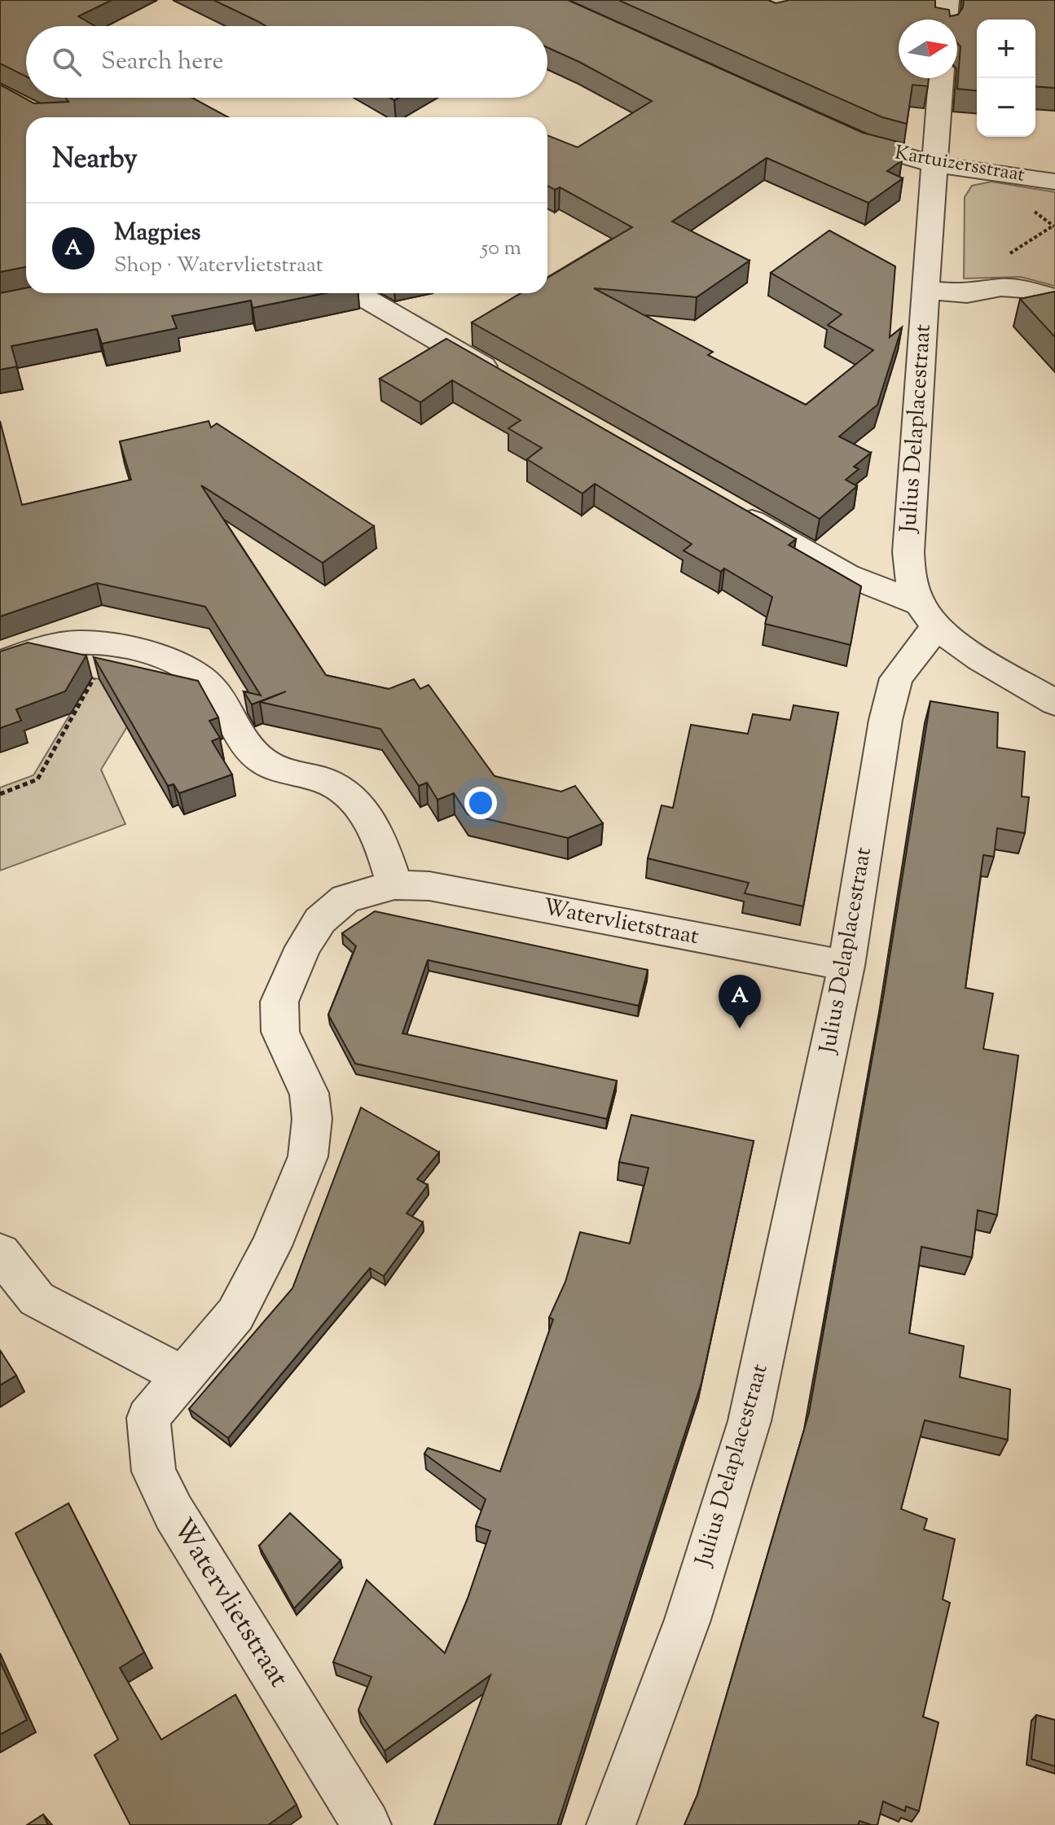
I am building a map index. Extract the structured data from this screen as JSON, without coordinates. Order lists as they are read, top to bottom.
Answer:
{
  "streets": {
    "street": ["Kartuizersstraat", "Julius Delaplacestraat", "Watervlietstraat"]
  },
  "crossings": [
    ["Kartuizersstraat", "Julius Delaplacestraat"],
    ["Julius Delaplacestraat", "Watervlietstraat"]
  ],
  "north": "right",
  "page": {
    "map_buttons": ["+", "−"],
    "search": "Search here",
    "heading": "Nearby",
    "list": [
      {
        "mark": "A",
        "name": "Magpies",
        "note": "Shop · Watervlietstraat",
        "value": "50 m"
      }
    ],
    "pins": "A"
  }
}
